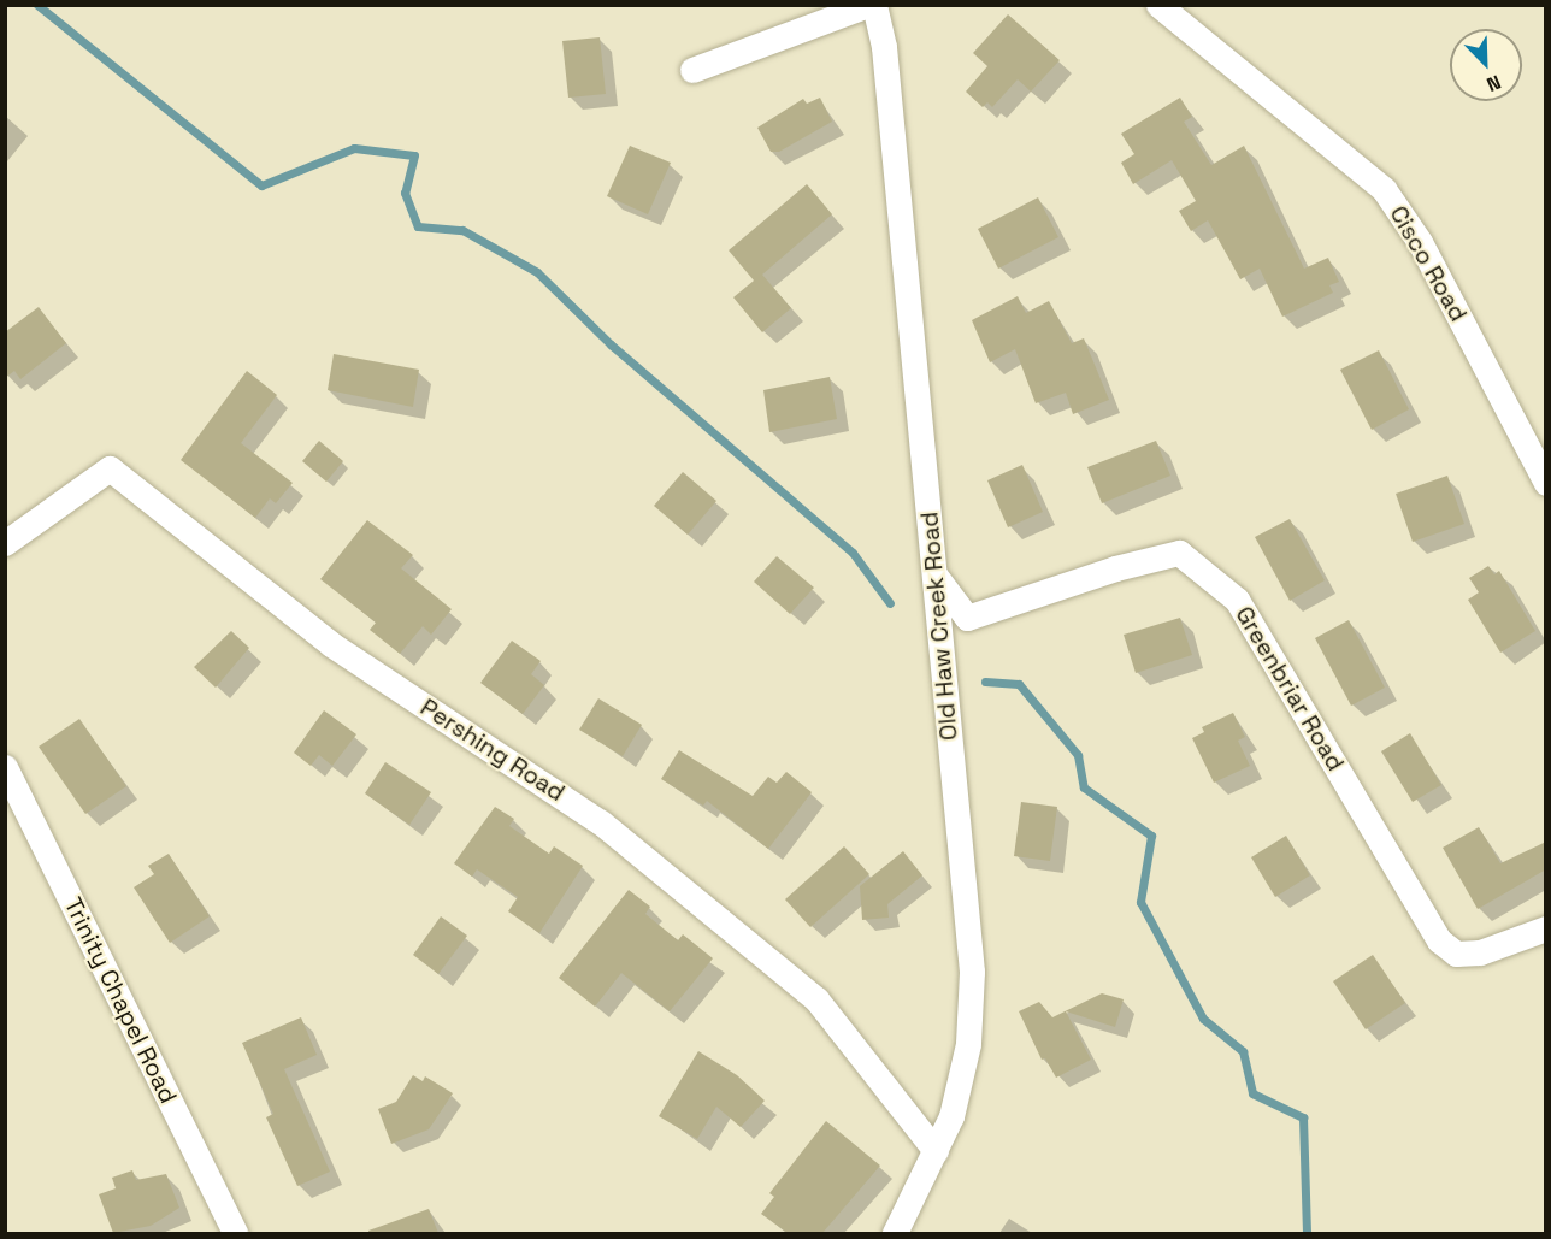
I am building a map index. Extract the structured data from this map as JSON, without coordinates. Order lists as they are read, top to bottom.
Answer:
{
  "streets": {
    "street": [
      "Cisco Road",
      "Old Haw Creek Road",
      "Greenbriar Road",
      "Pershing Road",
      "Trinity Chapel Road"
    ]
  },
  "crossings": [
    ["Old Haw Creek Road", "Greenbriar Road"],
    ["Old Haw Creek Road", "Pershing Road"]
  ],
  "north": "bottom right"
}
